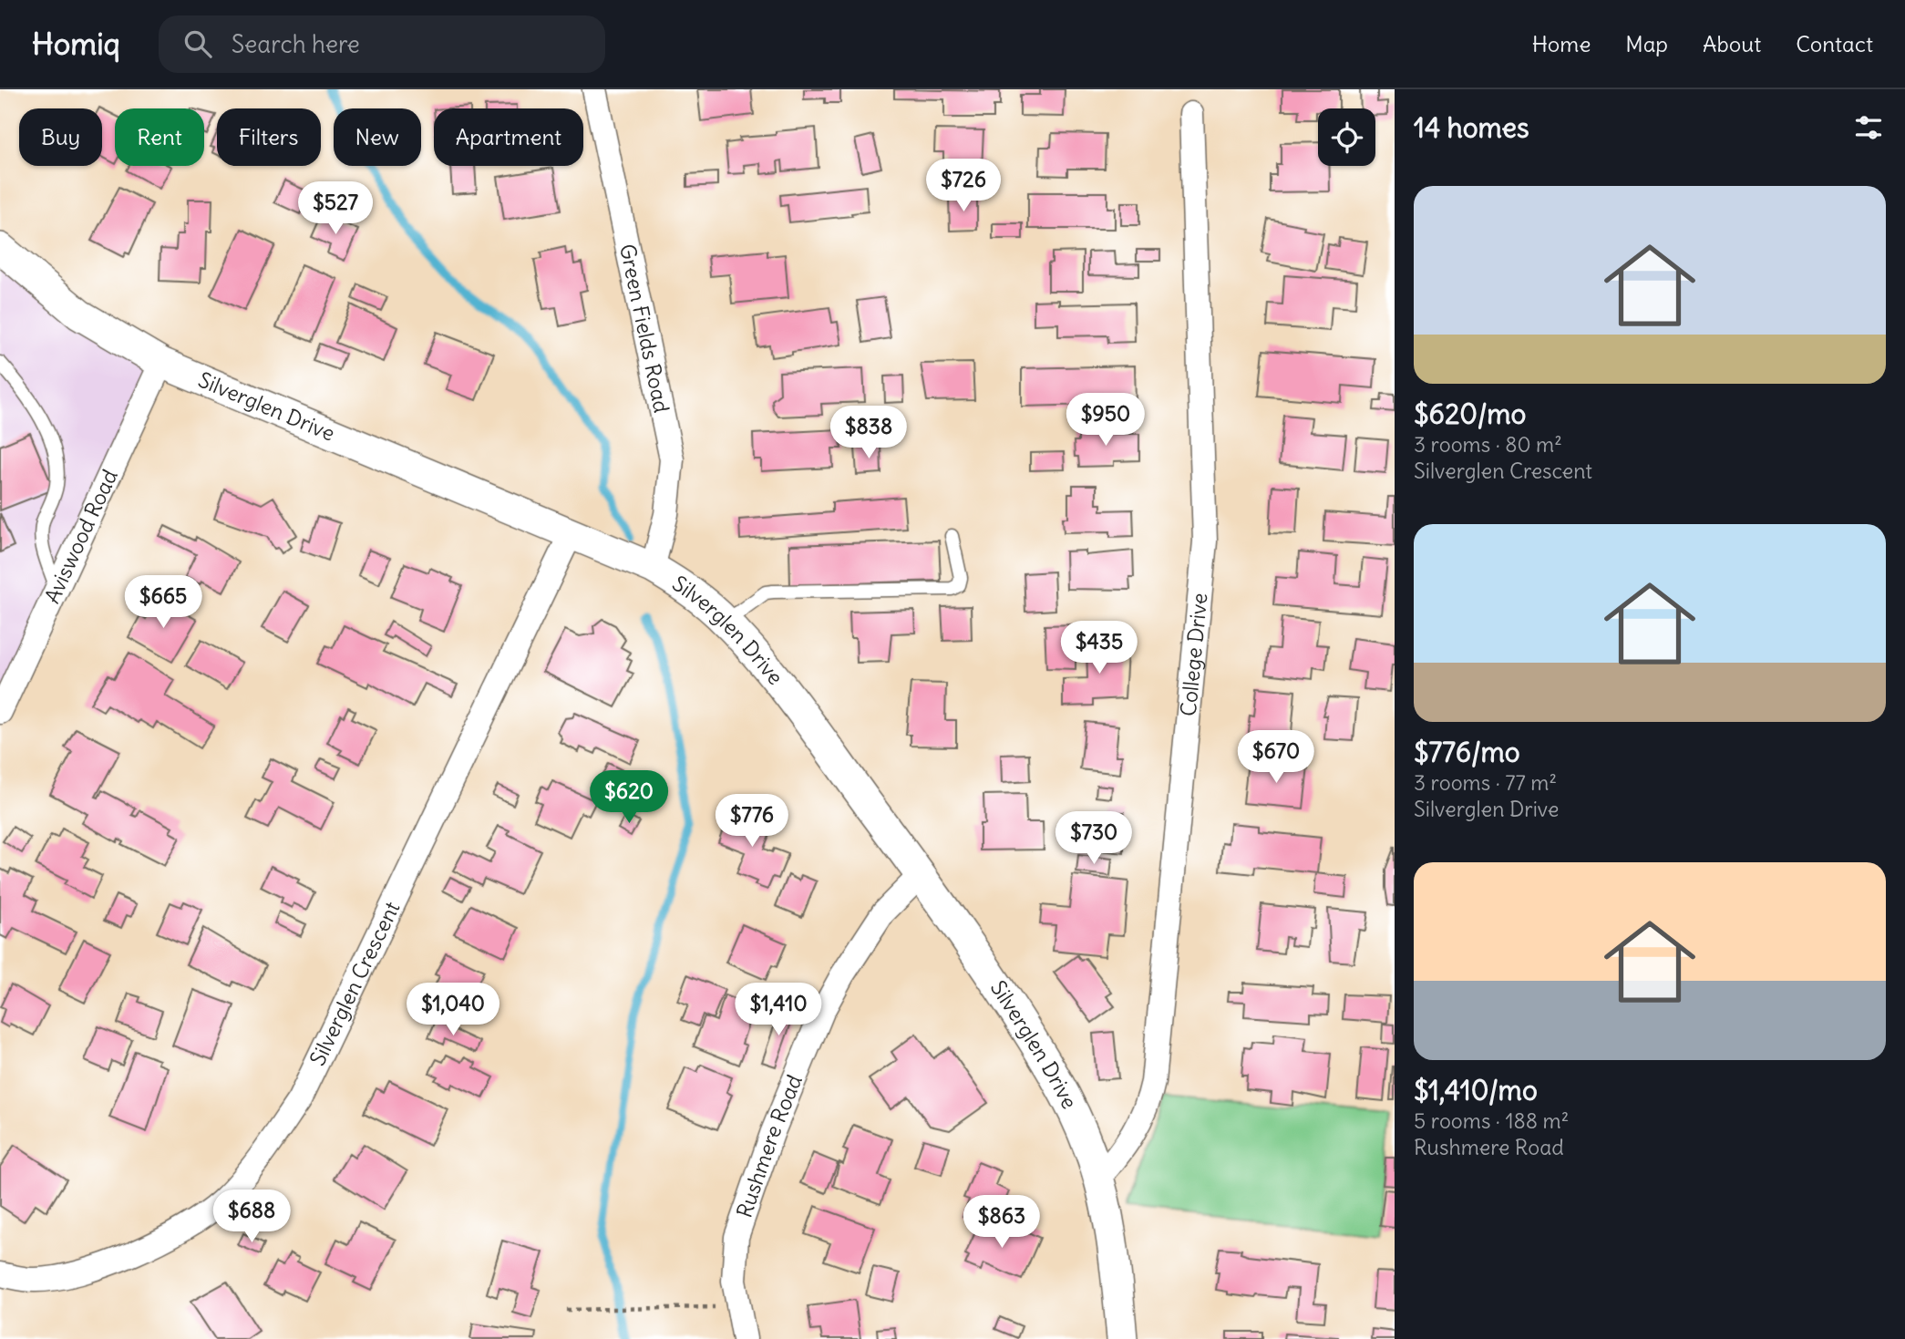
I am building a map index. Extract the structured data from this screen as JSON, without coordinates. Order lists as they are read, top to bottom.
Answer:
{
  "streets": {
    "street": [
      "Green Fields Road",
      "Silverglen Drive",
      "Aviswood Road",
      "College Drive",
      "Silverglen Crescent",
      "Rushmere Road"
    ]
  },
  "crossings": [
    ["Green Fields Road", "Silverglen Drive"],
    ["Silverglen Drive", "Aviswood Road"],
    ["Silverglen Drive", "College Drive"],
    ["Silverglen Drive", "Silverglen Crescent"],
    ["Silverglen Drive", "Rushmere Road"]
  ],
  "page": {
    "header": "Homiq",
    "search": "Search here",
    "nav": [
      "Home",
      "Map",
      "About",
      "Contact"
    ],
    "heading": "14 homes",
    "chip": [
      "Buy",
      "Rent",
      "Filters",
      "New",
      "Apartment"
    ],
    "price": [
      "$726",
      "$527",
      "$950",
      "$838",
      "$665",
      "$435",
      "$670",
      "$620",
      "$776",
      "$730",
      "$1,040",
      "$1,410",
      "$688",
      "$863"
    ],
    "list": [
      {
        "name": "$620/mo",
        "note": "3 rooms · 80 m² · Silverglen Crescent"
      },
      {
        "name": "$776/mo",
        "note": "3 rooms · 77 m² · Silverglen Drive"
      },
      {
        "name": "$1,410/mo",
        "note": "5 rooms · 188 m² · Rushmere Road"
      }
    ]
  }
}
